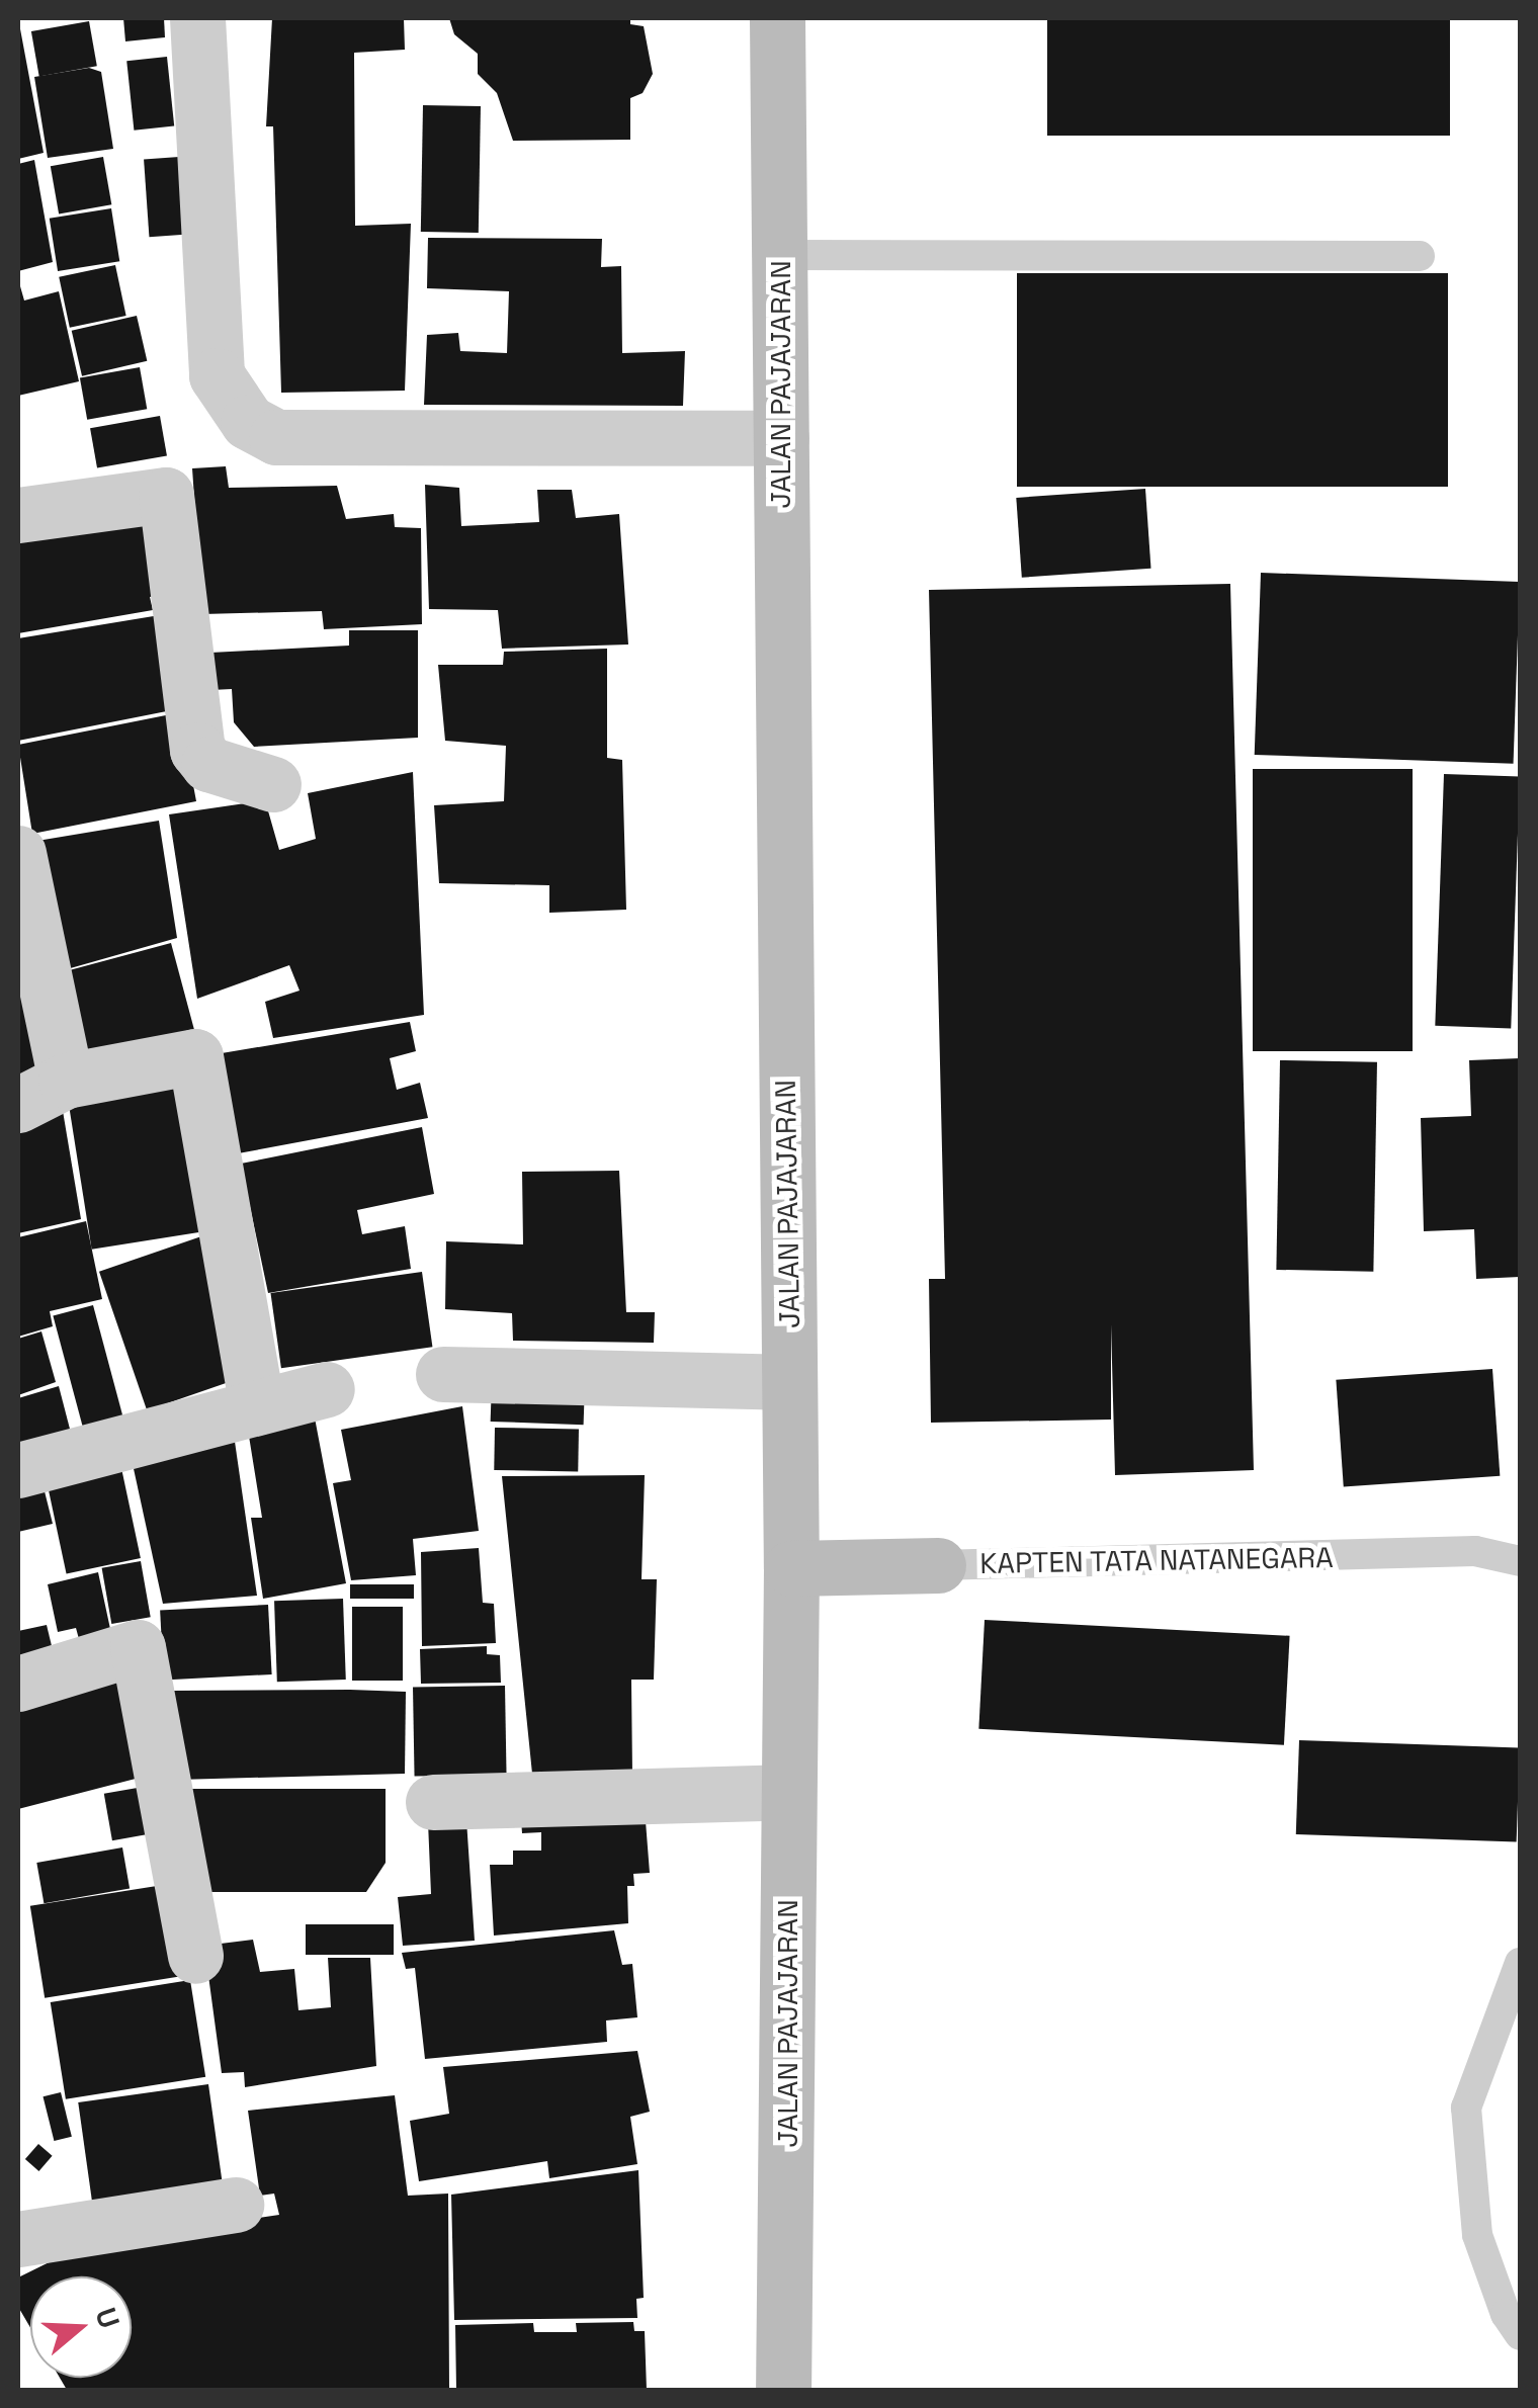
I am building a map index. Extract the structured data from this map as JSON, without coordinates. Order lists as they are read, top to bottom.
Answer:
{
  "streets": {
    "main road": ["JALAN PAJAJARAN", "KAPTEN TATA NATANEGARA"]
  },
  "crossings": [
    ["JALAN PAJAJARAN", "KAPTEN TATA NATANEGARA"]
  ],
  "north": "right"
}
